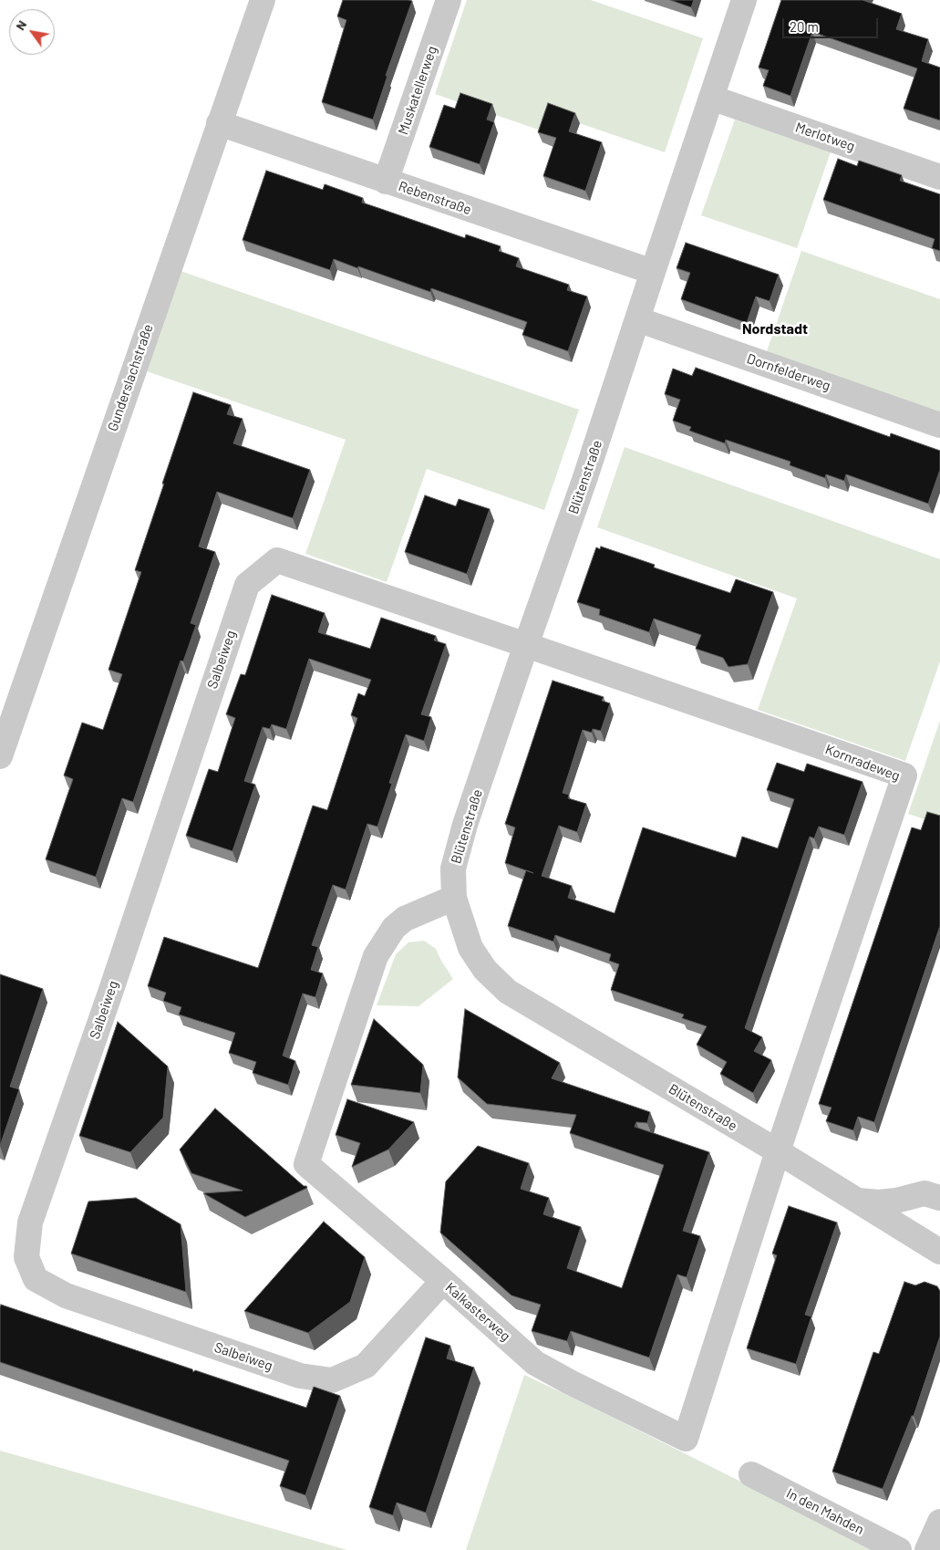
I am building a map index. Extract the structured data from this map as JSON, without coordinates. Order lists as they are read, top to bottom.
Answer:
{
  "streets": {
    "street": [
      "Muskatellerweg",
      "Merlotweg",
      "Rebenstraße",
      "Dornfelderweg",
      "Gunderslachstraße",
      "Blütenstraße",
      "Salbeiweg",
      "Kornradeweg",
      "Kalkasterweg",
      "In den Mahden"
    ]
  },
  "crossings": [
    ["Muskatellerweg", "Rebenstraße"],
    ["Rebenstraße", "Gunderslachstraße"],
    ["Dornfelderweg", "Blütenstraße"],
    ["Blütenstraße", "Salbeiweg"],
    ["Blütenstraße", "Kornradeweg"],
    ["Blütenstraße", "Kalkasterweg"],
    ["Salbeiweg", "Kornradeweg"],
    ["Salbeiweg", "Kalkasterweg"],
    ["Kornradeweg", "Kalkasterweg"]
  ],
  "districts": ["Nordstadt"],
  "scale_bar": "20 m",
  "north": "top left"
}
